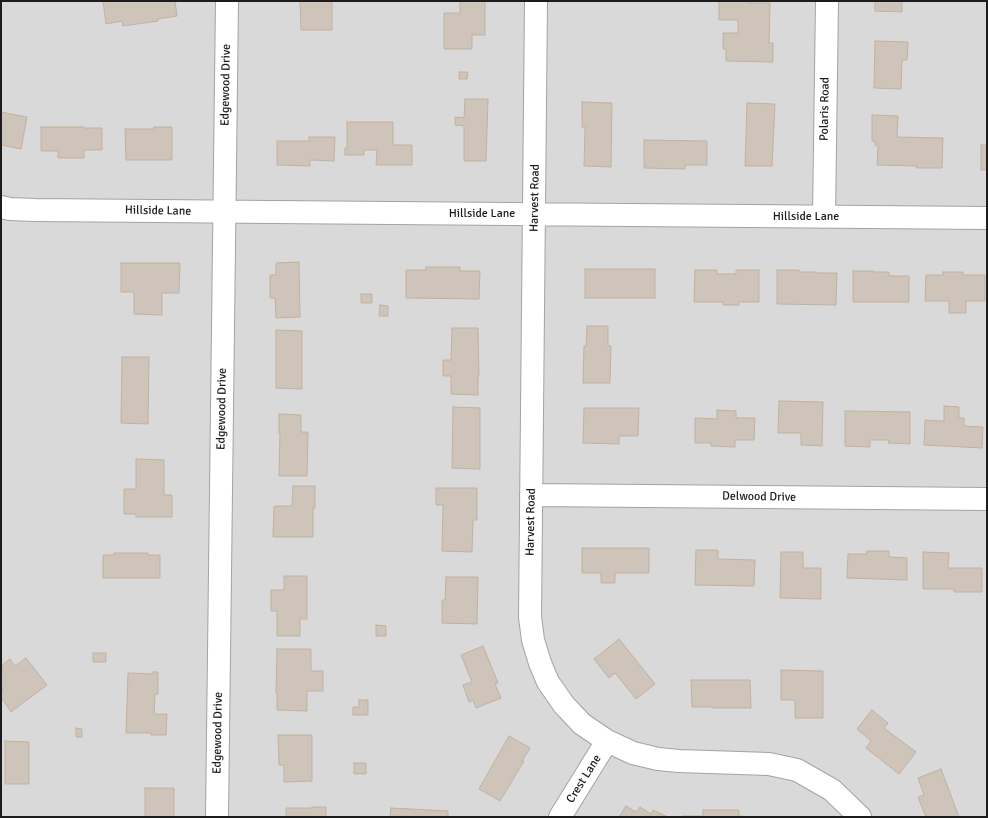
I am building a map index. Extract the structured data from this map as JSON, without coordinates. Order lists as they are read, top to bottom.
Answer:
{
  "streets": {
    "street": [
      "Edgewood Drive",
      "Polaris Road",
      "Harvest Road",
      "Hillside Lane",
      "Delwood Drive",
      "Crest Lane"
    ]
  },
  "crossings": [
    ["Edgewood Drive", "Hillside Lane"],
    ["Polaris Road", "Hillside Lane"],
    ["Harvest Road", "Hillside Lane"],
    ["Harvest Road", "Delwood Drive"],
    ["Harvest Road", "Crest Lane"]
  ]
}
